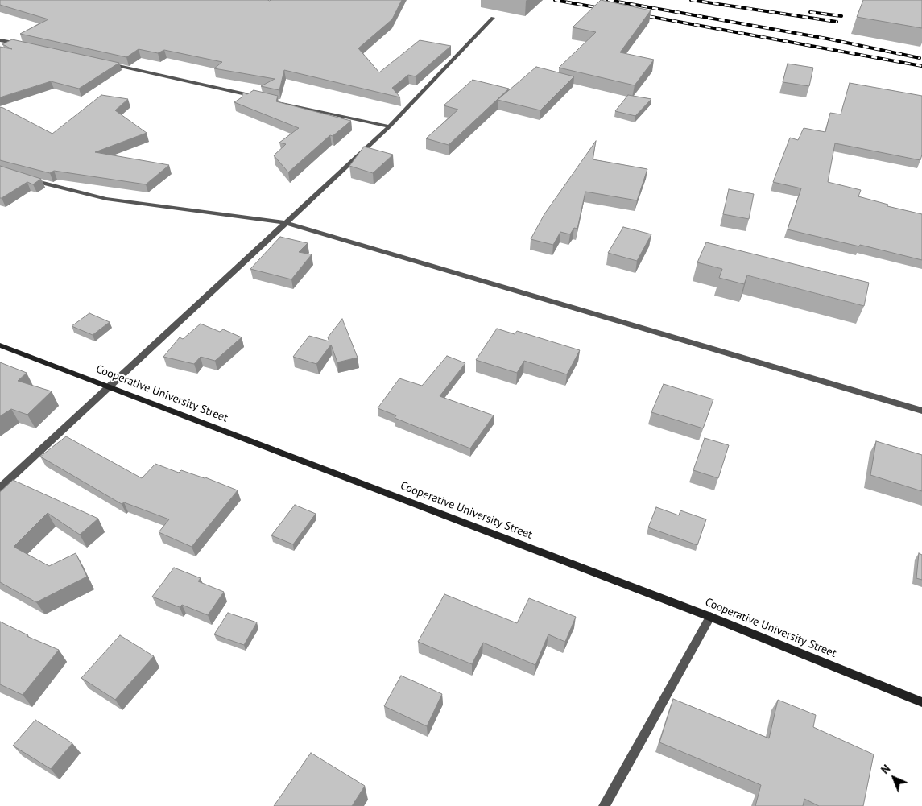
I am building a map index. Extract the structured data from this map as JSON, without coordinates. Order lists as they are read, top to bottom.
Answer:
{
  "streets": {
    "street": ["Cooperative University Street"]
  },
  "north": "top left"
}
